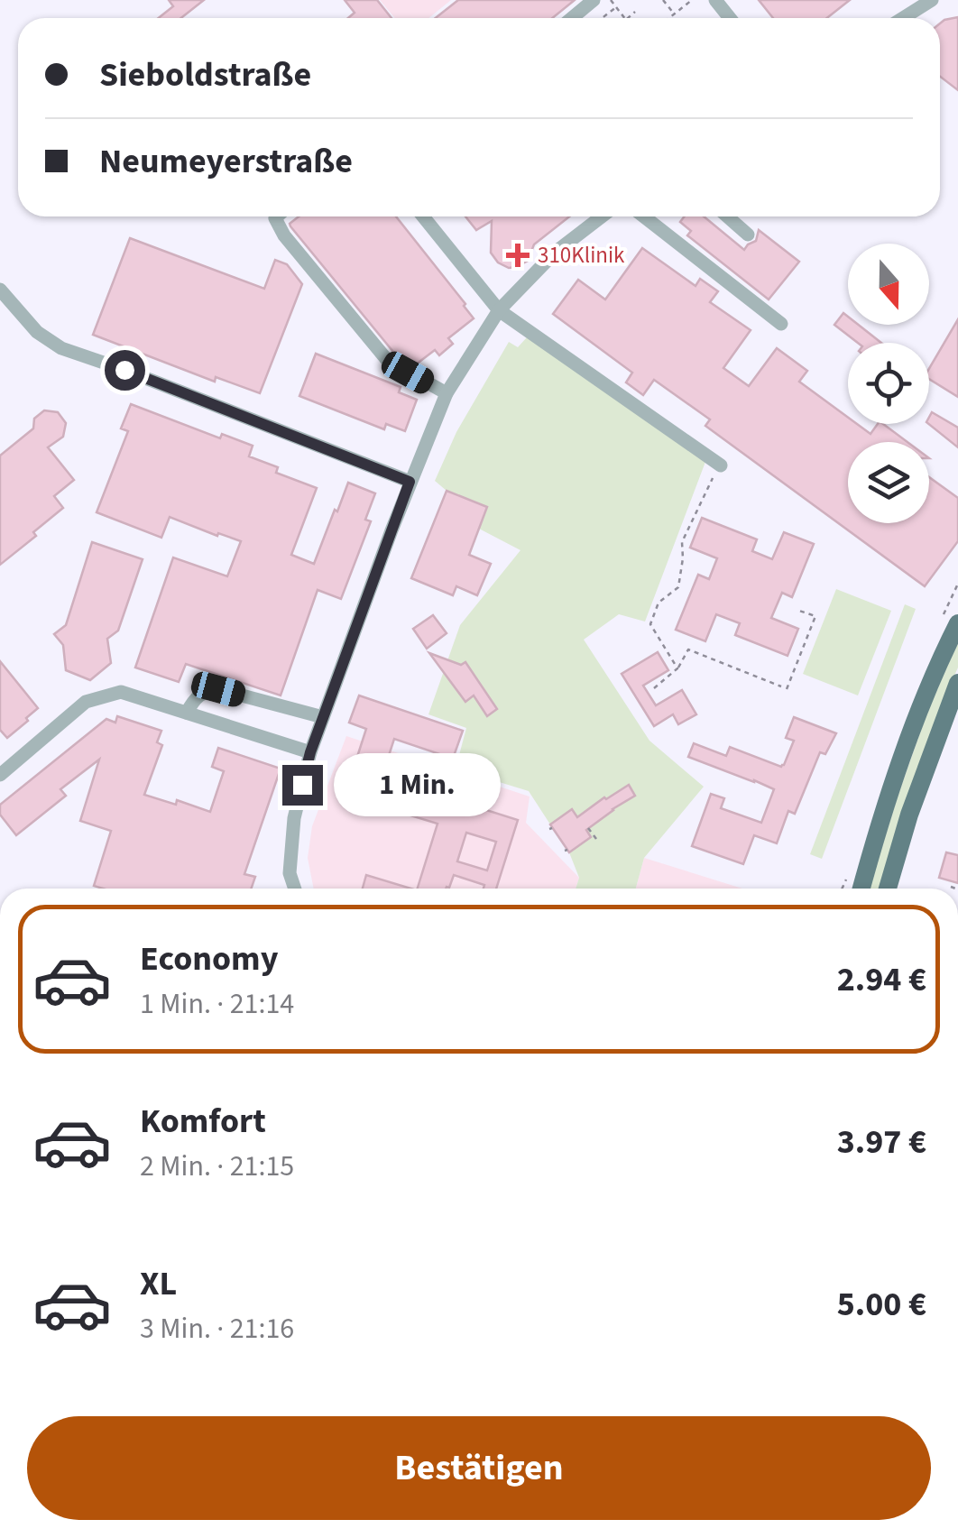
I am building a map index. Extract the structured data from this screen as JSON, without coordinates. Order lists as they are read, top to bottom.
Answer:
{
  "places": {
    "health": ["310Klinik"]
  },
  "north": "bottom",
  "page": {
    "banner": ["Sieboldstraße", "Neumeyerstraße"],
    "bubble": "1 Min.",
    "list": [
      {
        "name": "Economy",
        "note": "1 Min. · 21:14",
        "value": "2.94 €"
      },
      {
        "name": "Komfort",
        "note": "2 Min. · 21:15",
        "value": "3.97 €"
      },
      {
        "name": "XL",
        "note": "3 Min. · 21:16",
        "value": "5.00 €"
      }
    ],
    "buttons": "Bestätigen"
  }
}
